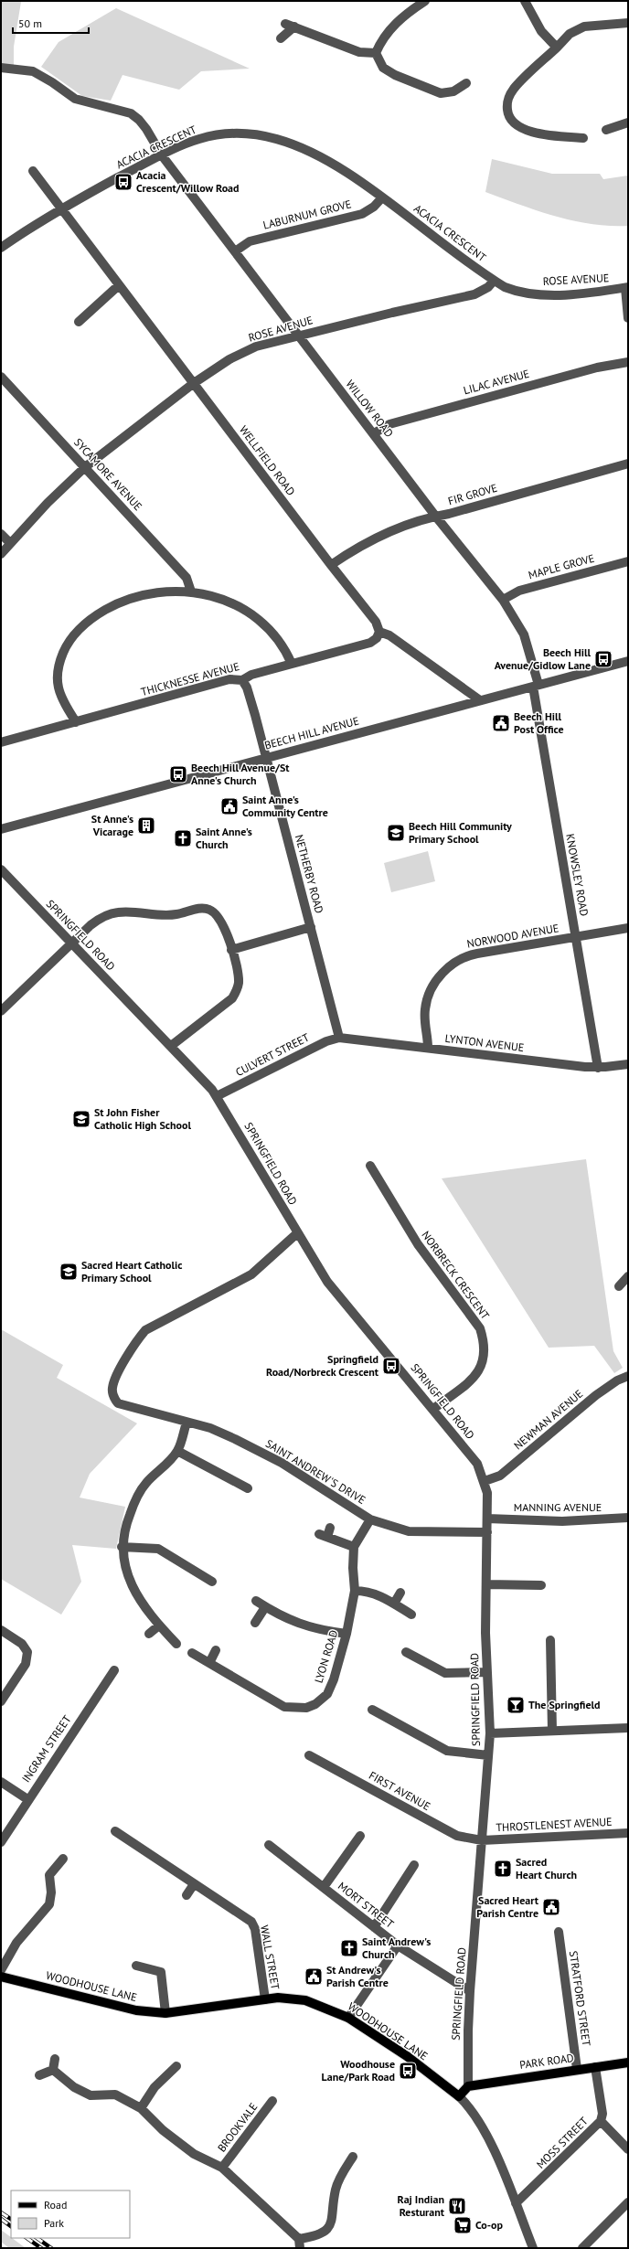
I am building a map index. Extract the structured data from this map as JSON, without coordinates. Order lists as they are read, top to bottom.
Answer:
{
  "streets": {
    "main road": ["WOODHOUSE LANE", "PARK ROAD"],
    "street": [
      "ACACIA CRESCENT",
      "LABURNUM GROVE",
      "ROSE AVENUE",
      "LILAC AVENUE",
      "WILLOW ROAD",
      "WELLFIELD ROAD",
      "SYCAMORE AVENUE",
      "FIR GROVE",
      "MAPLE GROVE",
      "THICKNESSE AVENUE",
      "BEECH HILL AVENUE",
      "NETHERBY ROAD",
      "KNOWSLEY ROAD",
      "SPRINGFIELD ROAD",
      "NORWOOD AVENUE",
      "LYNTON AVENUE",
      "CULVERT STREET",
      "NORBRECK CRESCENT",
      "NEWMAN AVENUE",
      "SAINT ANDREW'S DRIVE",
      "MANNING AVENUE",
      "LYON ROAD",
      "INGRAM STREET",
      "FIRST AVENUE",
      "THROSTLENEST AVENUE",
      "MORT STREET",
      "WALL STREET",
      "STRATFORD STREET",
      "BROOKVALE",
      "MOSS STREET"
    ]
  },
  "crossings": [
    ["ACACIA CRESCENT", "LABURNUM GROVE"],
    ["ACACIA CRESCENT", "ROSE AVENUE"],
    ["ACACIA CRESCENT", "WILLOW ROAD"],
    ["ACACIA CRESCENT", "WELLFIELD ROAD"],
    ["LABURNUM GROVE", "WILLOW ROAD"],
    ["ROSE AVENUE", "WILLOW ROAD"],
    ["ROSE AVENUE", "WELLFIELD ROAD"],
    ["ROSE AVENUE", "SYCAMORE AVENUE"],
    ["LILAC AVENUE", "WILLOW ROAD"],
    ["WILLOW ROAD", "FIR GROVE"],
    ["WILLOW ROAD", "MAPLE GROVE"],
    ["WILLOW ROAD", "BEECH HILL AVENUE"],
    ["WILLOW ROAD", "KNOWSLEY ROAD"],
    ["WELLFIELD ROAD", "FIR GROVE"],
    ["WELLFIELD ROAD", "THICKNESSE AVENUE"],
    ["THICKNESSE AVENUE", "NETHERBY ROAD"],
    ["BEECH HILL AVENUE", "NETHERBY ROAD"],
    ["BEECH HILL AVENUE", "KNOWSLEY ROAD"],
    ["NETHERBY ROAD", "LYNTON AVENUE"],
    ["NETHERBY ROAD", "CULVERT STREET"],
    ["KNOWSLEY ROAD", "NORWOOD AVENUE"],
    ["KNOWSLEY ROAD", "LYNTON AVENUE"],
    ["SPRINGFIELD ROAD", "CULVERT STREET"],
    ["SPRINGFIELD ROAD", "NORBRECK CRESCENT"],
    ["SPRINGFIELD ROAD", "NEWMAN AVENUE"],
    ["SPRINGFIELD ROAD", "SAINT ANDREW'S DRIVE"],
    ["SPRINGFIELD ROAD", "MANNING AVENUE"],
    ["SPRINGFIELD ROAD", "FIRST AVENUE"],
    ["SPRINGFIELD ROAD", "THROSTLENEST AVENUE"],
    ["SPRINGFIELD ROAD", "MORT STREET"],
    ["SPRINGFIELD ROAD", "PARK ROAD"],
    ["NORWOOD AVENUE", "LYNTON AVENUE"],
    ["LYNTON AVENUE", "CULVERT STREET"],
    ["SAINT ANDREW'S DRIVE", "LYON ROAD"],
    ["FIRST AVENUE", "THROSTLENEST AVENUE"],
    ["WALL STREET", "WOODHOUSE LANE"],
    ["WOODHOUSE LANE", "MOSS STREET"],
    ["STRATFORD STREET", "PARK ROAD"],
    ["PARK ROAD", "MOSS STREET"]
  ],
  "places": {
    "bus stop": [
      "Acacia Crescent/Willow Road",
      "Beech Hill Avenue/Gidlow Lane",
      "Beech Hill Avenue/St Anne's Church",
      "Springfield Road/Norbreck Crescent",
      "Woodhouse Lane/Park Road"
    ],
    "public building": [
      "Beech Hill Post Office",
      "Saint Anne's Community Centre",
      "Sacred Heart Parish Centre",
      "St Andrew's Parish Centre"
    ],
    "building": ["St Anne's Vicarage"],
    "school or university": ["Beech Hill Community Primary School", "St John Fisher Catholic High School", "Sacred Heart Catholic Primary School"],
    "church": ["Saint Anne's Church", "Sacred Heart Church", "Saint Andrew's Church"],
    "bar": ["The Springfield"],
    "restaurant": ["Raj Indian Resturant"],
    "supermarket": ["Co-op"]
  },
  "legend": ["Road", "Park"],
  "scale_bar": "50 m"
}
